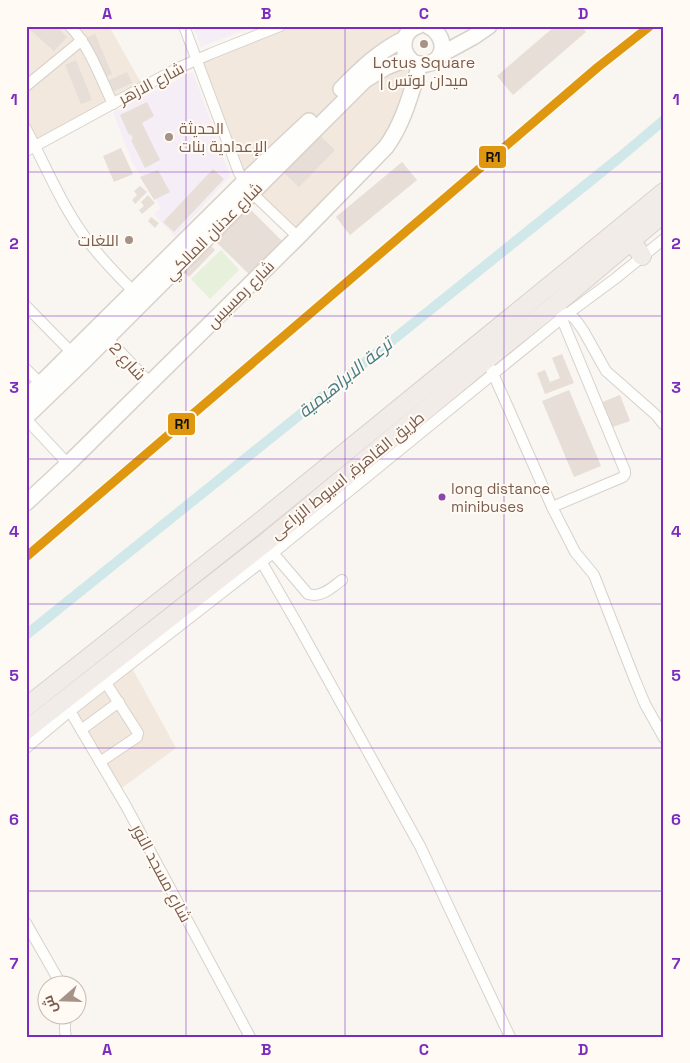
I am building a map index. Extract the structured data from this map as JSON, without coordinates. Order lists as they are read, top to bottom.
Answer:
{
  "streets": {
    "highway": ["طريق القاهرة, اسيوط الزراعى"],
    "main road": ["شارع عدنان المالكي", "شارع رمسيس"],
    "street": ["شارع الازهر", "شارع 2", "شارع مسجد النور"]
  },
  "crossings": [
    ["شارع عدنان المالكي", "شارع رمسيس"],
    ["شارع عدنان المالكي", "شارع 2"],
    ["شارع رمسيس", "شارع 2"],
    ["طريق القاهرة, اسيوط الزراعى", "شارع مسجد النور"]
  ],
  "water": ["ترعة الابراهيمية"],
  "places": [
    "Lotus Square | ميدان لوتس",
    "الحديثة الإعدادية بنات",
    "اللغات",
    "long distance minibuses"
  ],
  "lines": ["transit line R1"],
  "north": "left",
  "grid": {
    "columns": [
      "A",
      "B",
      "C",
      "D"
    ],
    "rows": [
      "1",
      "2",
      "3",
      "4",
      "5",
      "6",
      "7"
    ]
  }
}
